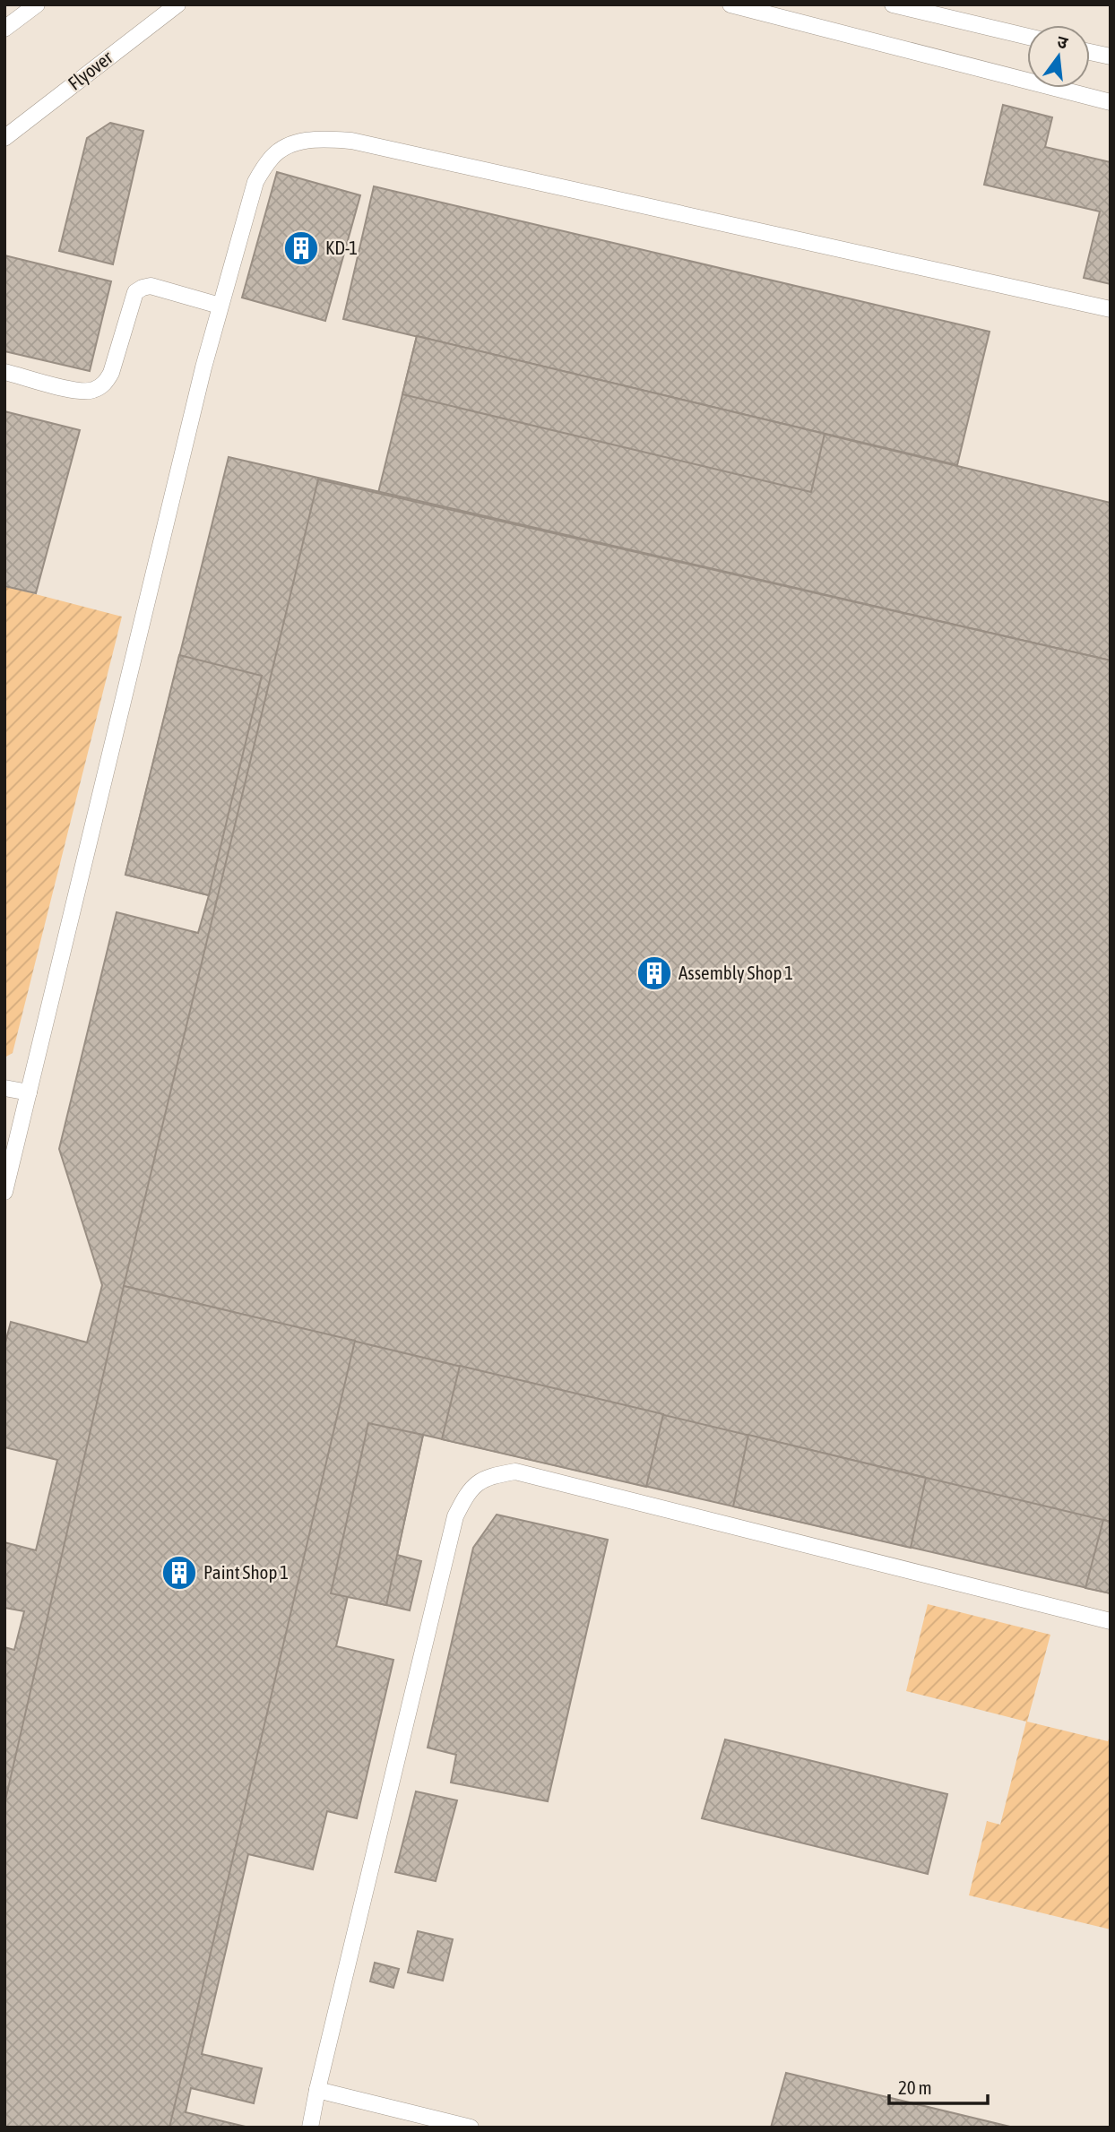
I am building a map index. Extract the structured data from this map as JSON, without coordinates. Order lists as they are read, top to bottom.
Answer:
{
  "streets": {
    "lane": ["Flyover"]
  },
  "places": {
    "building": ["KD-1", "Assembly Shop 1", "Paint Shop 1"]
  },
  "scale_bar": "20 m",
  "north": "top"
}
